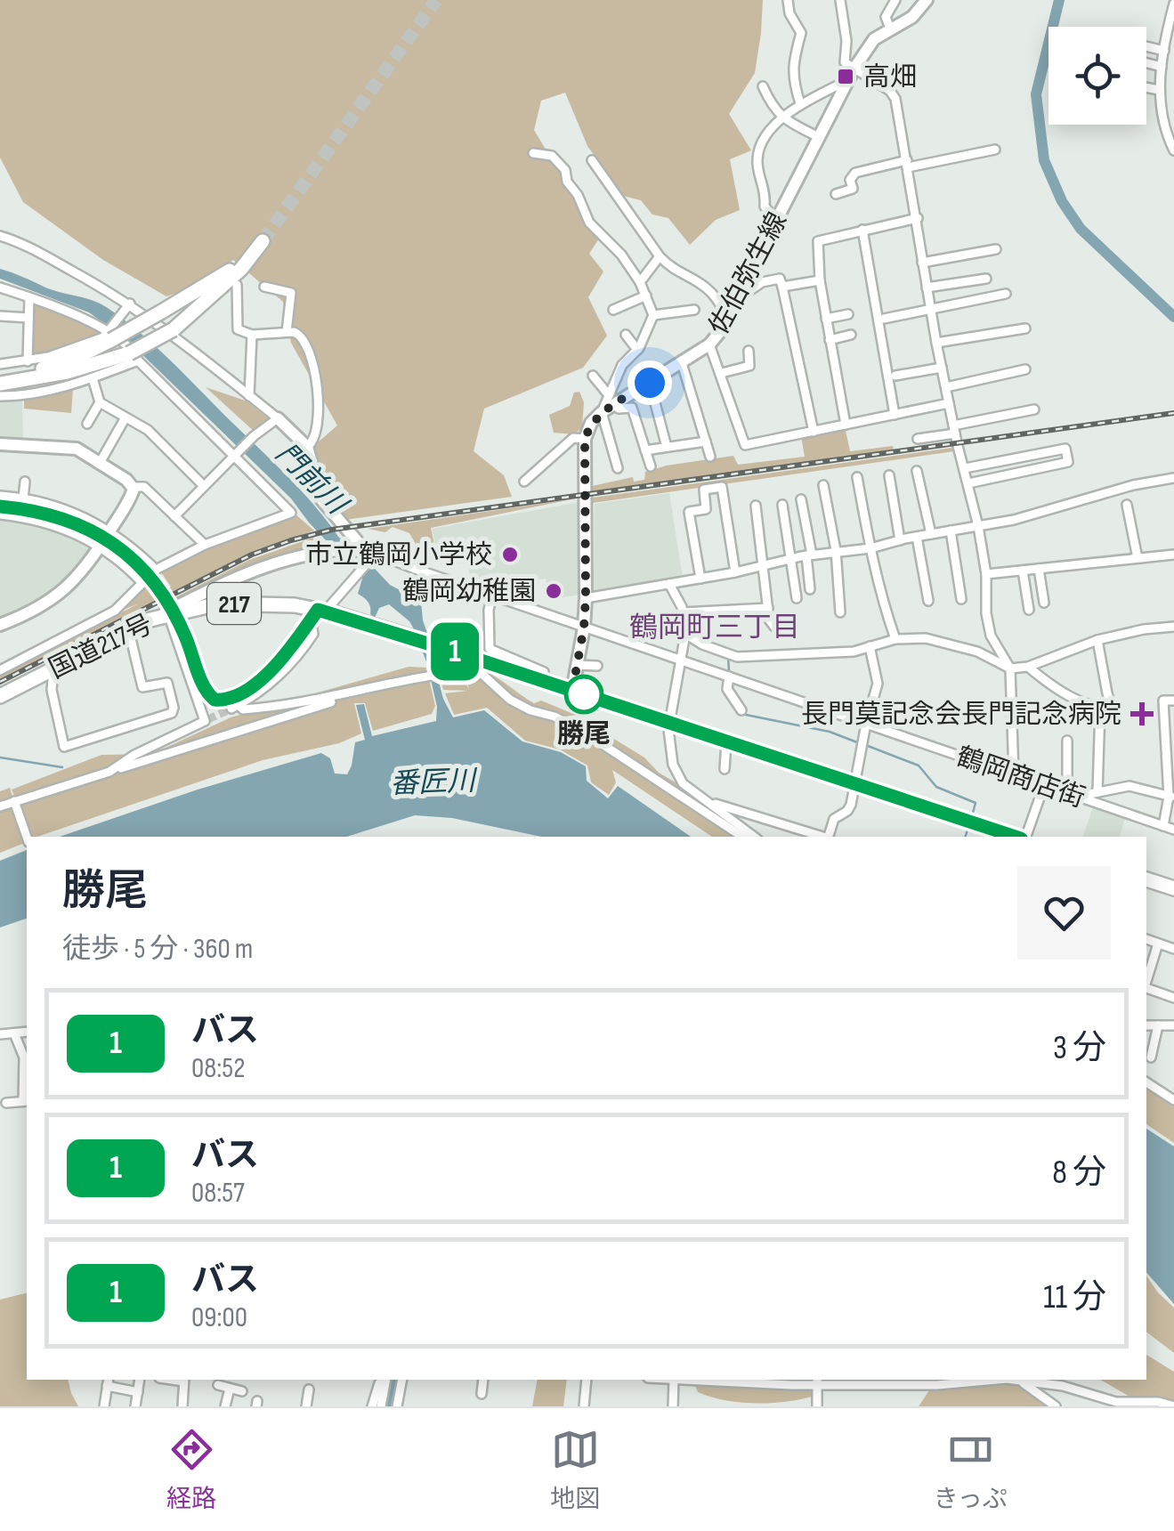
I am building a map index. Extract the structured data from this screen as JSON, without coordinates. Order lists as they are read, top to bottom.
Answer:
{
  "streets": {
    "highway": ["217", "国道217号"],
    "main road": ["佐伯弥生線"],
    "street": ["鶴岡商店街"]
  },
  "crossings": [
    ["佐伯弥生線", "国道217号"],
    ["佐伯弥生線", "鶴岡商店街"]
  ],
  "districts": ["鶴岡町三丁目"],
  "water": ["門前川", "番匠川"],
  "places": {
    "transit": ["高畑"],
    "other": ["市立鶴岡小学校", "鶴岡幼稚園", "勝尾"],
    "health": ["長門莫記念会長門記念病院"]
  },
  "lines": ["bus line 1"],
  "page": {
    "on_map": "1",
    "heading": ["勝尾", "徒歩 · 5 分 · 360 m"],
    "list": [
      {
        "mark": "1",
        "name": "バス",
        "note": "08:52",
        "value": "3 分"
      },
      {
        "mark": "1",
        "name": "バス",
        "note": "08:57",
        "value": "8 分"
      },
      {
        "mark": "1",
        "name": "バス",
        "note": "09:00",
        "value": "11 分"
      }
    ],
    "tabs": ["経路", "地図", "きっぷ"]
  }
}
